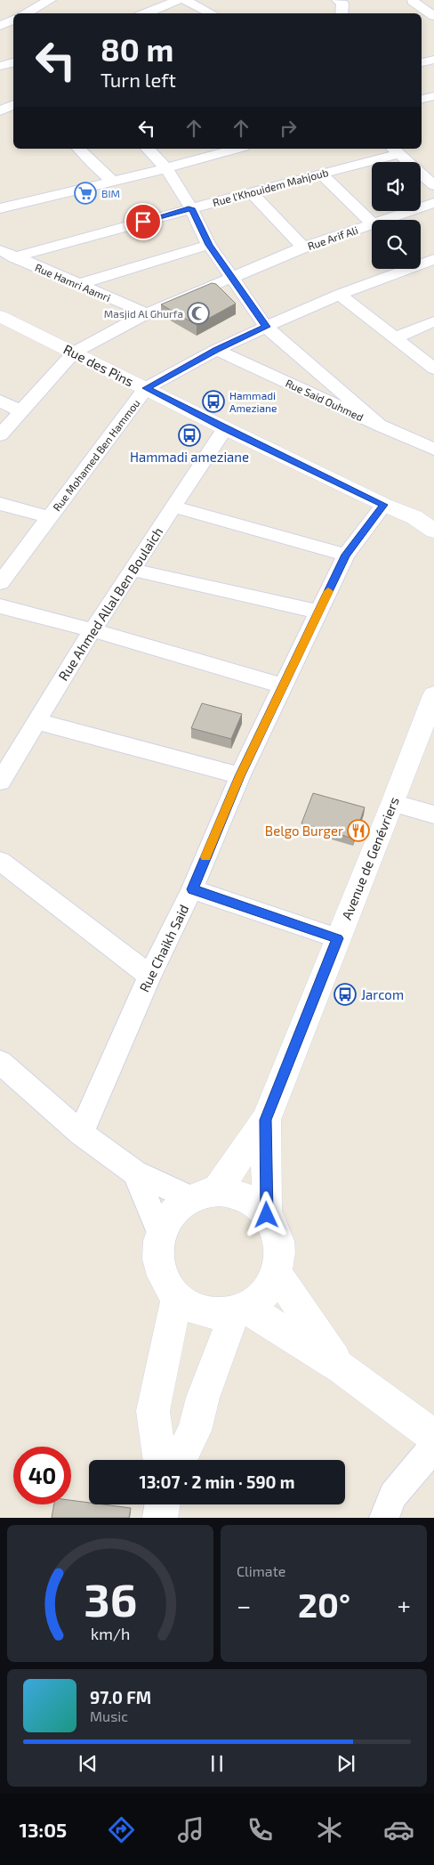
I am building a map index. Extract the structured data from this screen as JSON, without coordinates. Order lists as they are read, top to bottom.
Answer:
{
  "streets": {
    "street": [
      "Rue l'Khouidem Mahjoub",
      "Rue Arif Ali",
      "Rue Hamri Aamri",
      "Rue des Pins",
      "Rue Said Ouhmed",
      "Rue Mohamed Ben Hammou",
      "Rue Ahmed Allal Ben Boulaich",
      "Avenue de Genévriers",
      "Rue Chaikh Said"
    ]
  },
  "crossings": [
    ["Rue l'Khouidem Mahjoub", "Rue Hamri Aamri"],
    ["Rue Arif Ali", "Rue Hamri Aamri"],
    ["Rue Arif Ali", "Rue des Pins"],
    ["Rue des Pins", "Rue Mohamed Ben Hammou"],
    ["Rue des Pins", "Rue Ahmed Allal Ben Boulaich"],
    ["Rue des Pins", "Rue Chaikh Said"],
    ["Rue Said Ouhmed", "Rue Mohamed Ben Hammou"]
  ],
  "places": {
    "supermarket": ["BIM"],
    "mosque": ["Masjid Al Ghurfa"],
    "bus stop": ["Hammadi Ameziane", "Hammadi ameziane", "Jarcom"],
    "restaurant": ["Belgo Burger"]
  },
  "page": {
    "turn": ["80 m", "Turn left"],
    "limit": "40",
    "trip": "13:07 · 2 min · 590 m",
    "tile": "Climate",
    "heat": ["−", "20°", "+"],
    "song": ["97.0 FM", "Music"],
    "tabs": "13:05",
    "gauge": ["36", "km/h"]
  }
}
